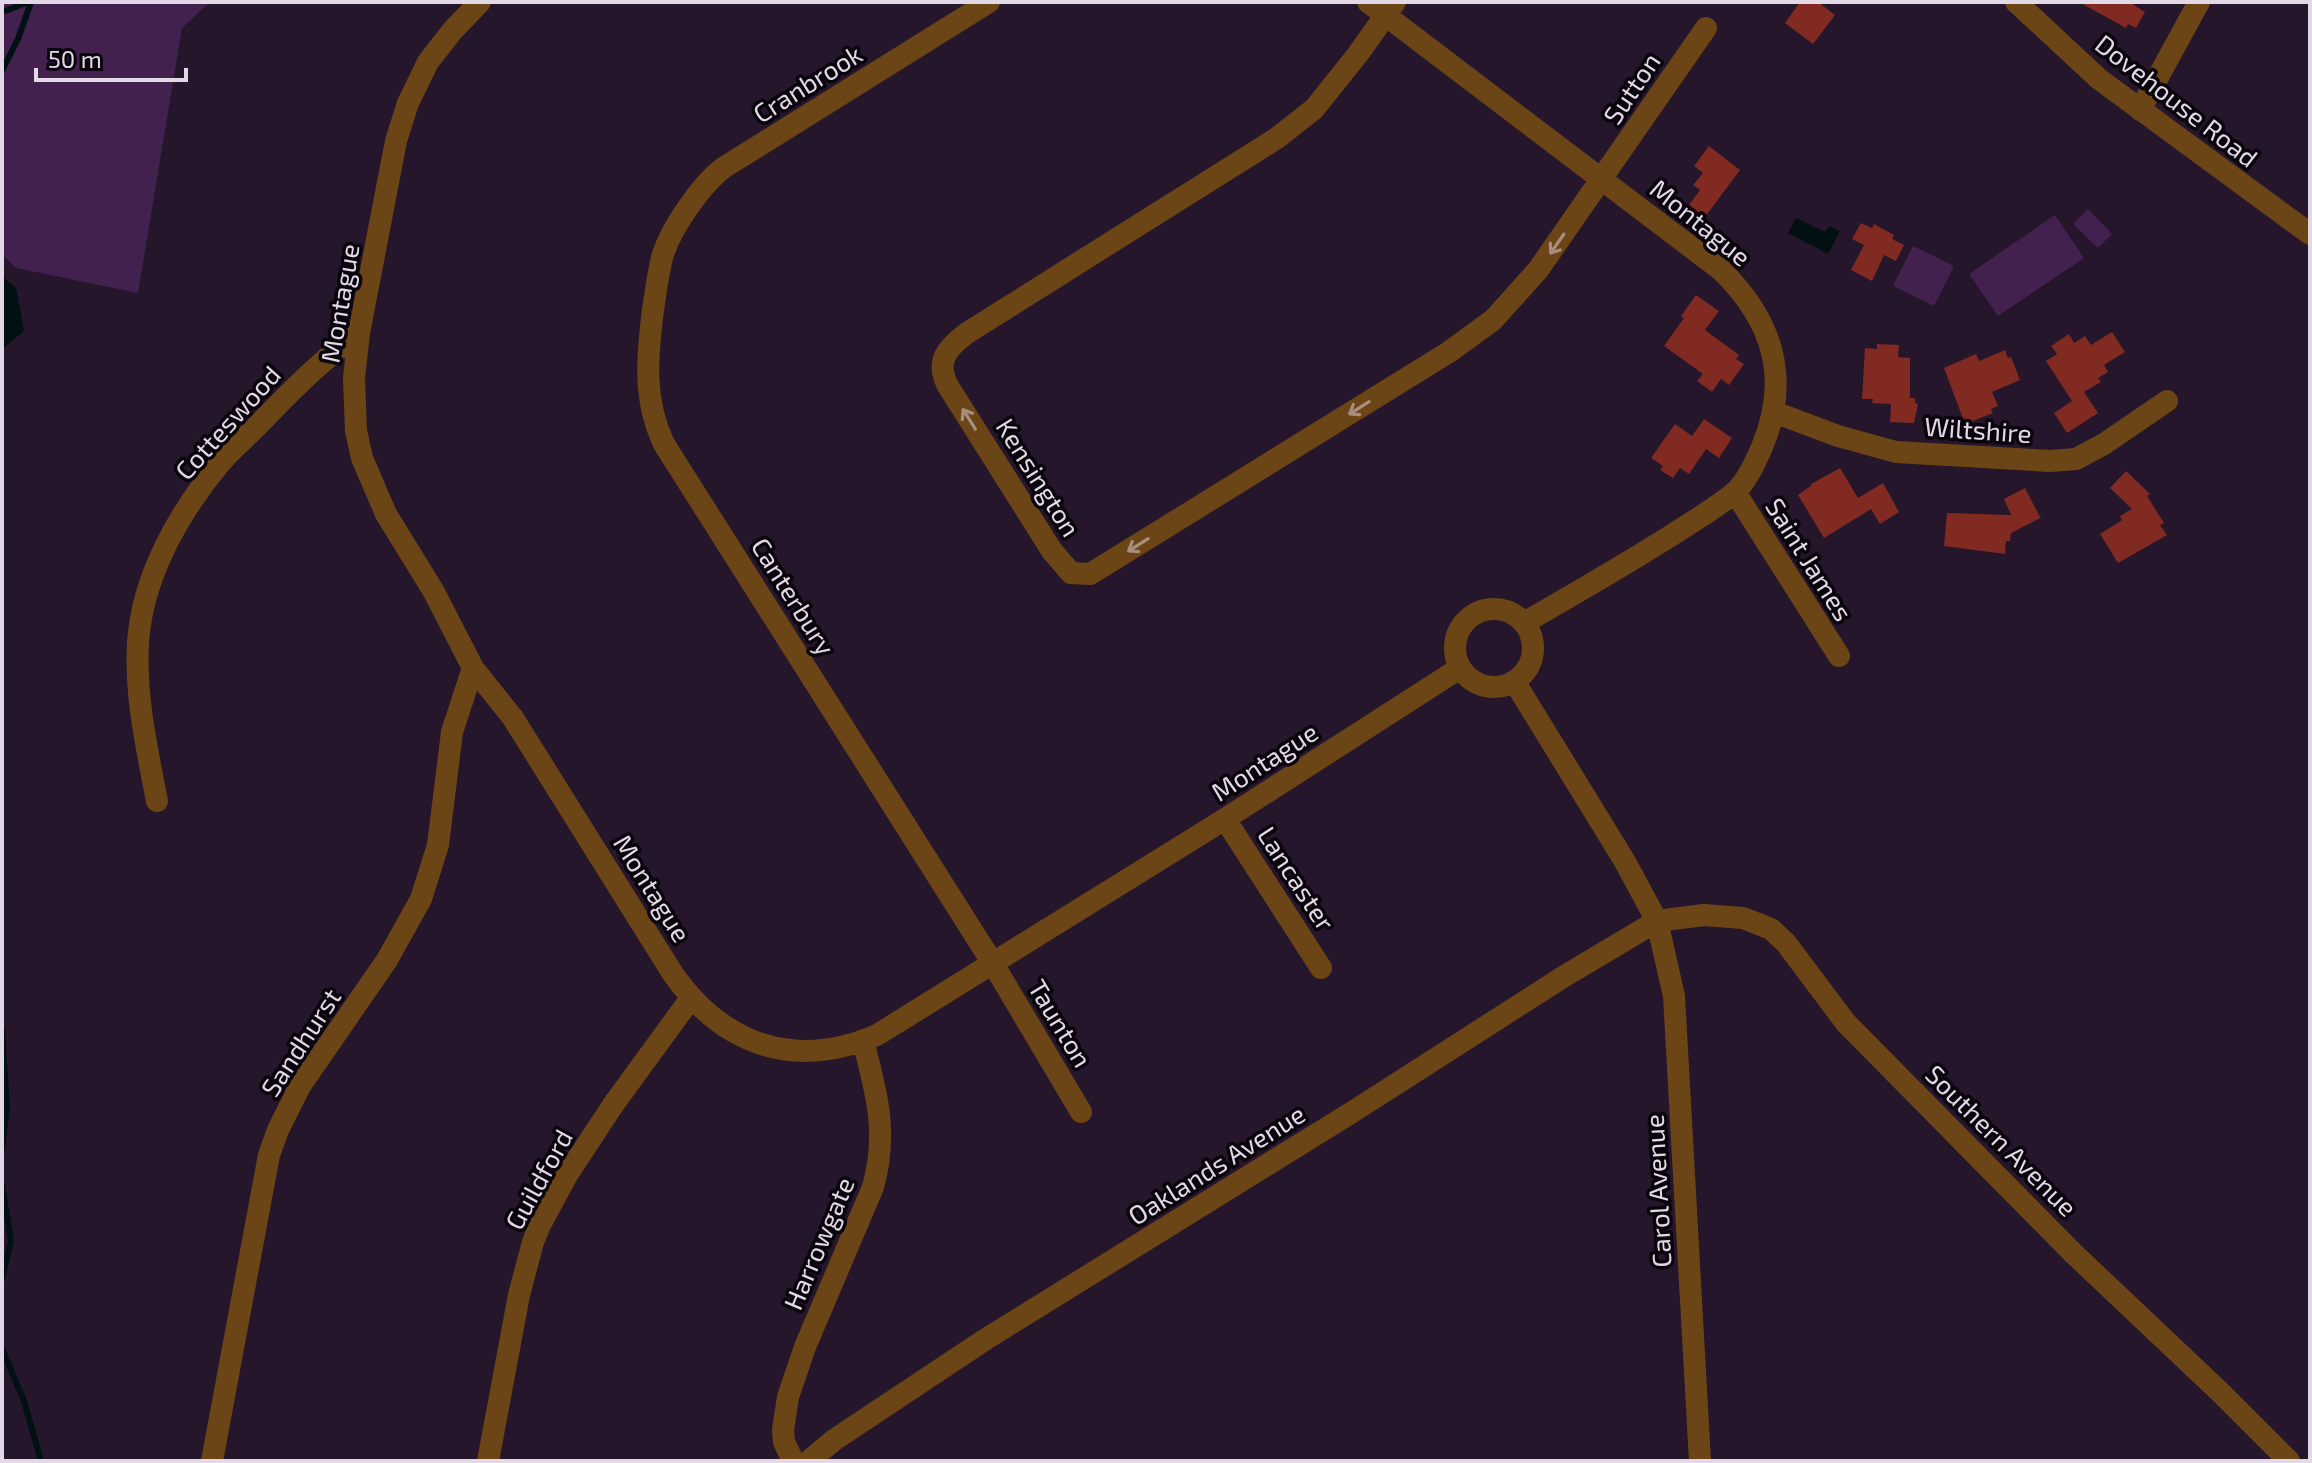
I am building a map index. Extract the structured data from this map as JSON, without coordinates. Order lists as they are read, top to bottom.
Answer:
{
  "streets": {
    "street": [
      "Cranbrook",
      "Sutton",
      "Dovehouse Road",
      "Montague",
      "Cotteswood",
      "Wiltshire",
      "Kensington",
      "Saint James",
      "Canterbury",
      "Lancaster",
      "Taunton",
      "Sandhurst",
      "Southern Avenue",
      "Oaklands Avenue",
      "Guildford",
      "Carol Avenue",
      "Harrowgate"
    ]
  },
  "crossings": [
    ["Cranbrook", "Canterbury"],
    ["Sutton", "Montague"],
    ["Sutton", "Kensington"],
    ["Montague", "Cotteswood"],
    ["Montague", "Wiltshire"],
    ["Montague", "Kensington"],
    ["Montague", "Saint James"],
    ["Montague", "Canterbury"],
    ["Montague", "Lancaster"],
    ["Montague", "Taunton"],
    ["Montague", "Sandhurst"],
    ["Montague", "Guildford"],
    ["Montague", "Carol Avenue"],
    ["Montague", "Harrowgate"],
    ["Canterbury", "Taunton"],
    ["Southern Avenue", "Oaklands Avenue"],
    ["Southern Avenue", "Carol Avenue"],
    ["Oaklands Avenue", "Carol Avenue"]
  ],
  "scale_bar": "50 m"
}
